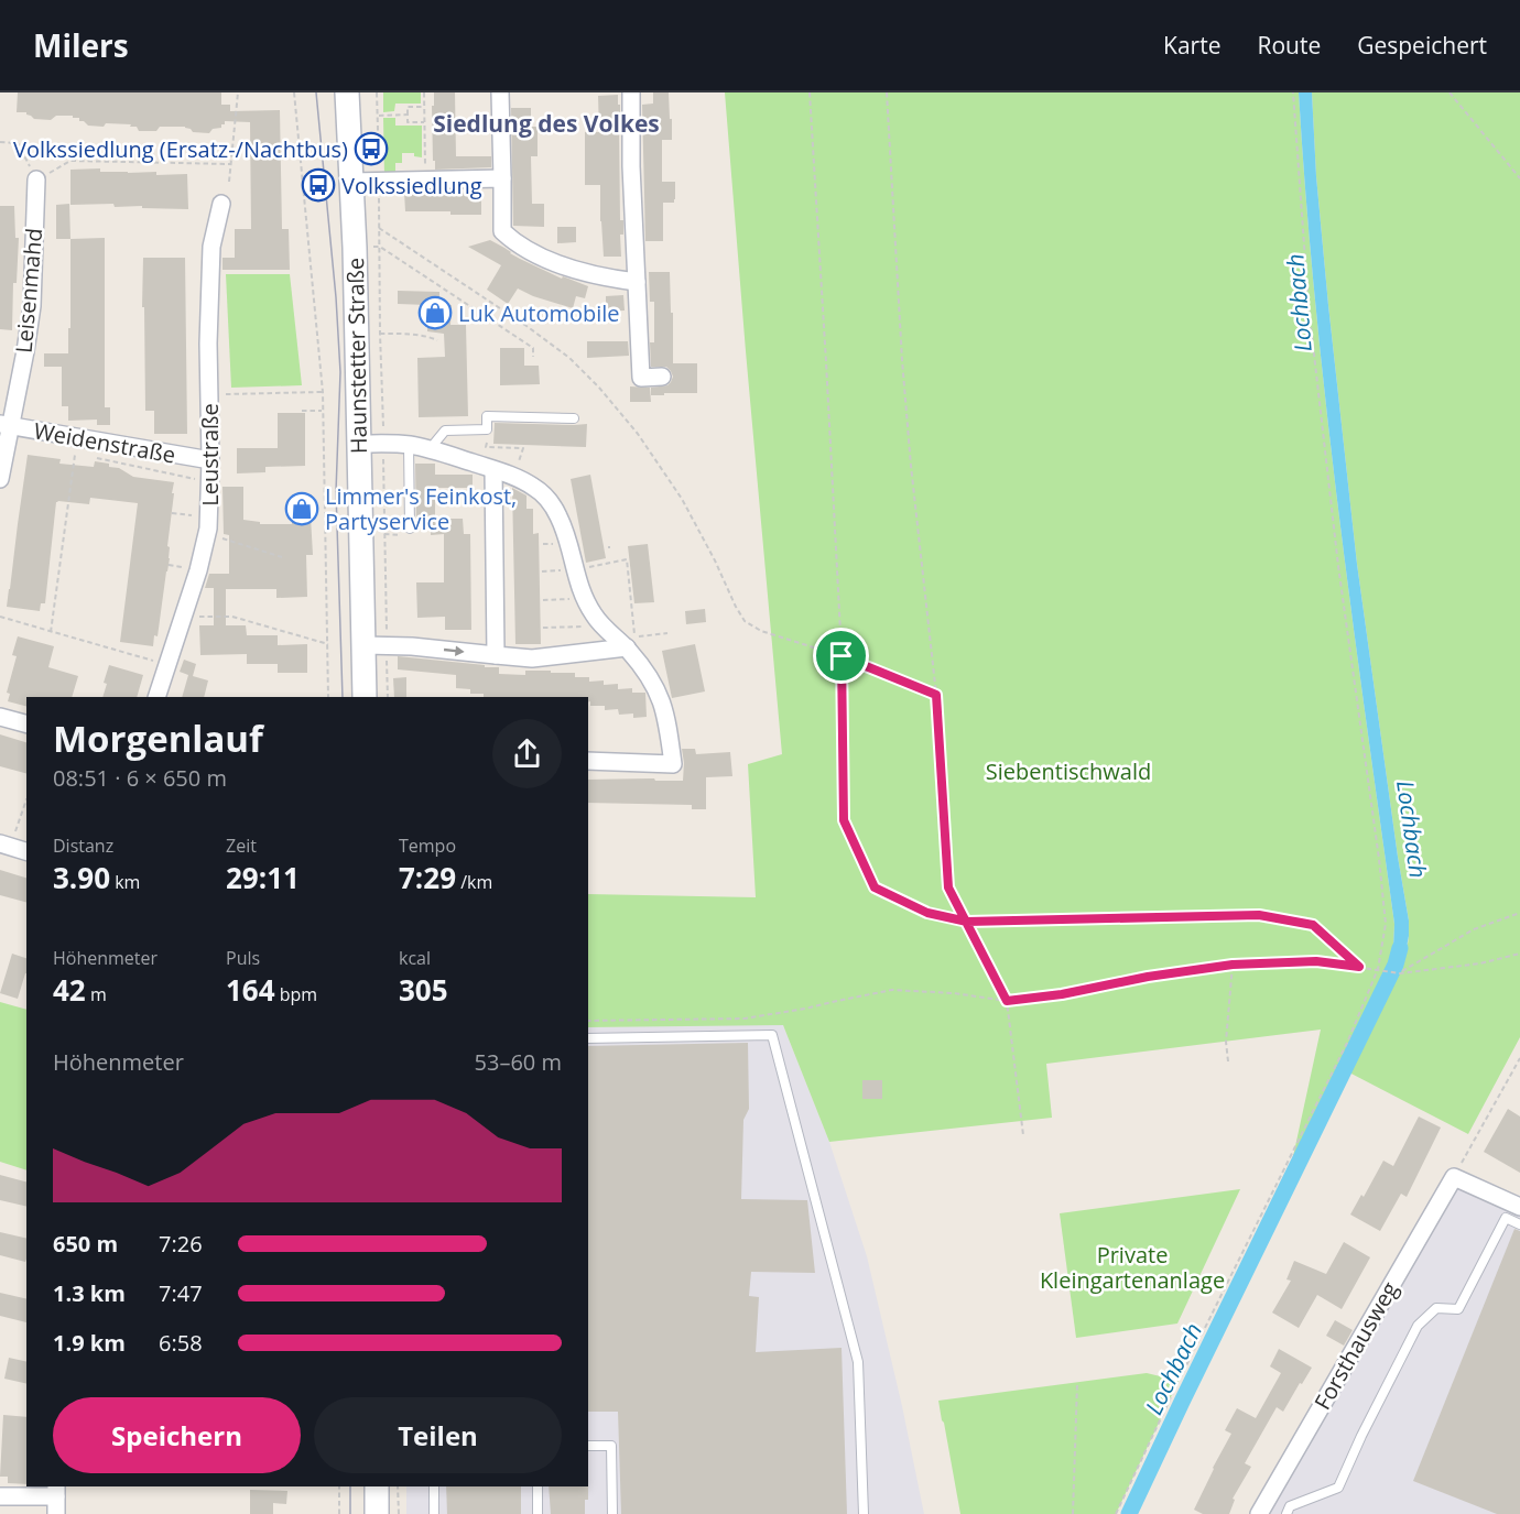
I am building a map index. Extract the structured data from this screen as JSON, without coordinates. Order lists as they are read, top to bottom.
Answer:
{
  "streets": {
    "main road": ["Haunstetter Straße"],
    "street": [
      "Leisenmahd",
      "Weidenstraße",
      "Leustraße",
      "Forsthausweg"
    ]
  },
  "crossings": [
    ["Leisenmahd", "Weidenstraße"],
    ["Weidenstraße", "Leustraße"]
  ],
  "districts": ["Siedlung des Volkes"],
  "water": ["Lochbach"],
  "parks": ["Siebentischwald", "Private Kleingartenanlage"],
  "places": {
    "bus stop": ["Volkssiedlung (Ersatz-/Nachtbus)", "Volkssiedlung"],
    "shop": ["Luk Automobile", "Limmer's Feinkost, Partyservice"]
  },
  "page": {
    "header": "Milers",
    "nav": ["Karte", "Route", "Gespeichert"],
    "heading": ["Morgenlauf", "08:51 · 6 × 650 m"],
    "stats": [
      ["Distanz", "3.90 km"],
      ["Zeit", "29:11"],
      ["Tempo", "7:29 /km"],
      ["Höhenmeter", "42 m"],
      ["Puls", "164 bpm"],
      ["kcal", "305"]
    ],
    "chart": ["Höhenmeter", "53–60 m"],
    "list": [
      {
        "name": "650 m",
        "note": "7:26"
      },
      {
        "name": "1.3 km",
        "note": "7:47"
      },
      {
        "name": "1.9 km",
        "note": "6:58"
      }
    ],
    "buttons": ["Speichern", "Teilen"]
  }
}
